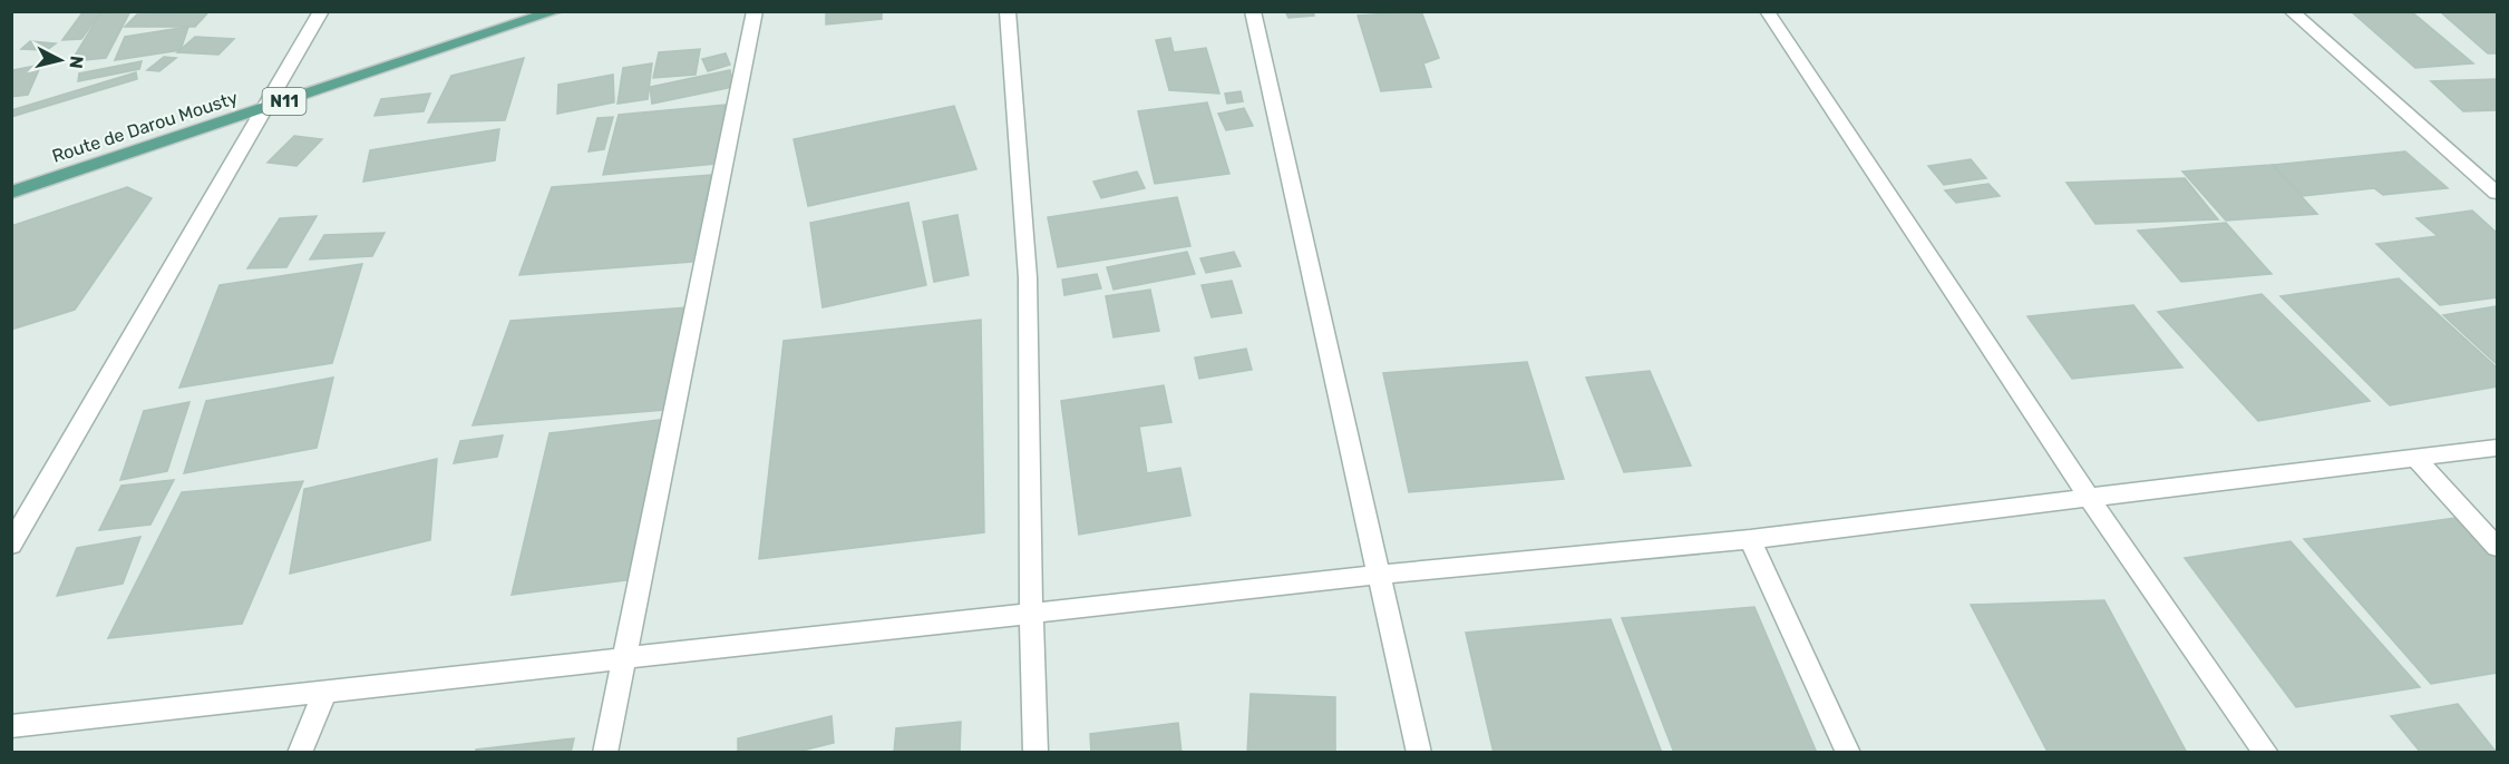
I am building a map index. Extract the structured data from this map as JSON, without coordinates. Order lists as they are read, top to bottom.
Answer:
{
  "streets": {
    "main road": ["N11", "Route de Darou Mousty"]
  },
  "north": "right"
}
